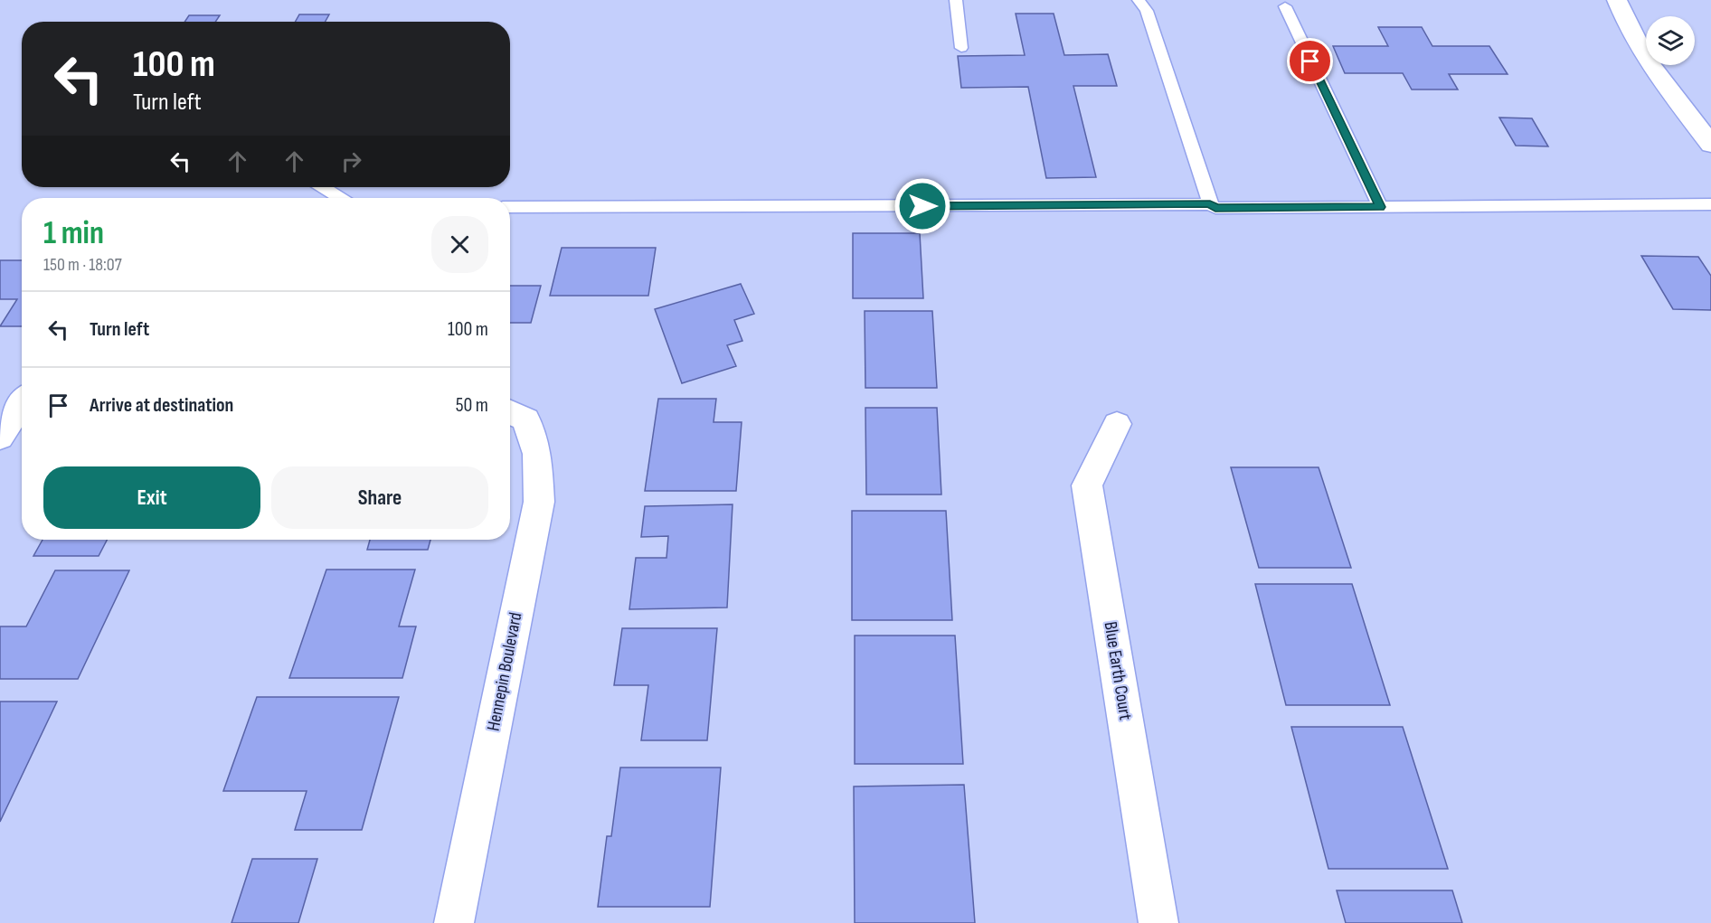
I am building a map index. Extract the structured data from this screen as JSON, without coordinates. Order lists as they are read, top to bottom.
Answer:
{
  "streets": {
    "street": ["Blue Earth Court", "Hennepin Boulevard"]
  },
  "page": {
    "turn": ["100 m", "Turn left"],
    "heading": ["1 min", "150 m · 18:07"],
    "list": [
      {
        "name": "Turn left",
        "value": "100 m"
      },
      {
        "name": "Arrive at destination",
        "value": "50 m"
      }
    ],
    "buttons": ["Exit", "Share"]
  }
}
